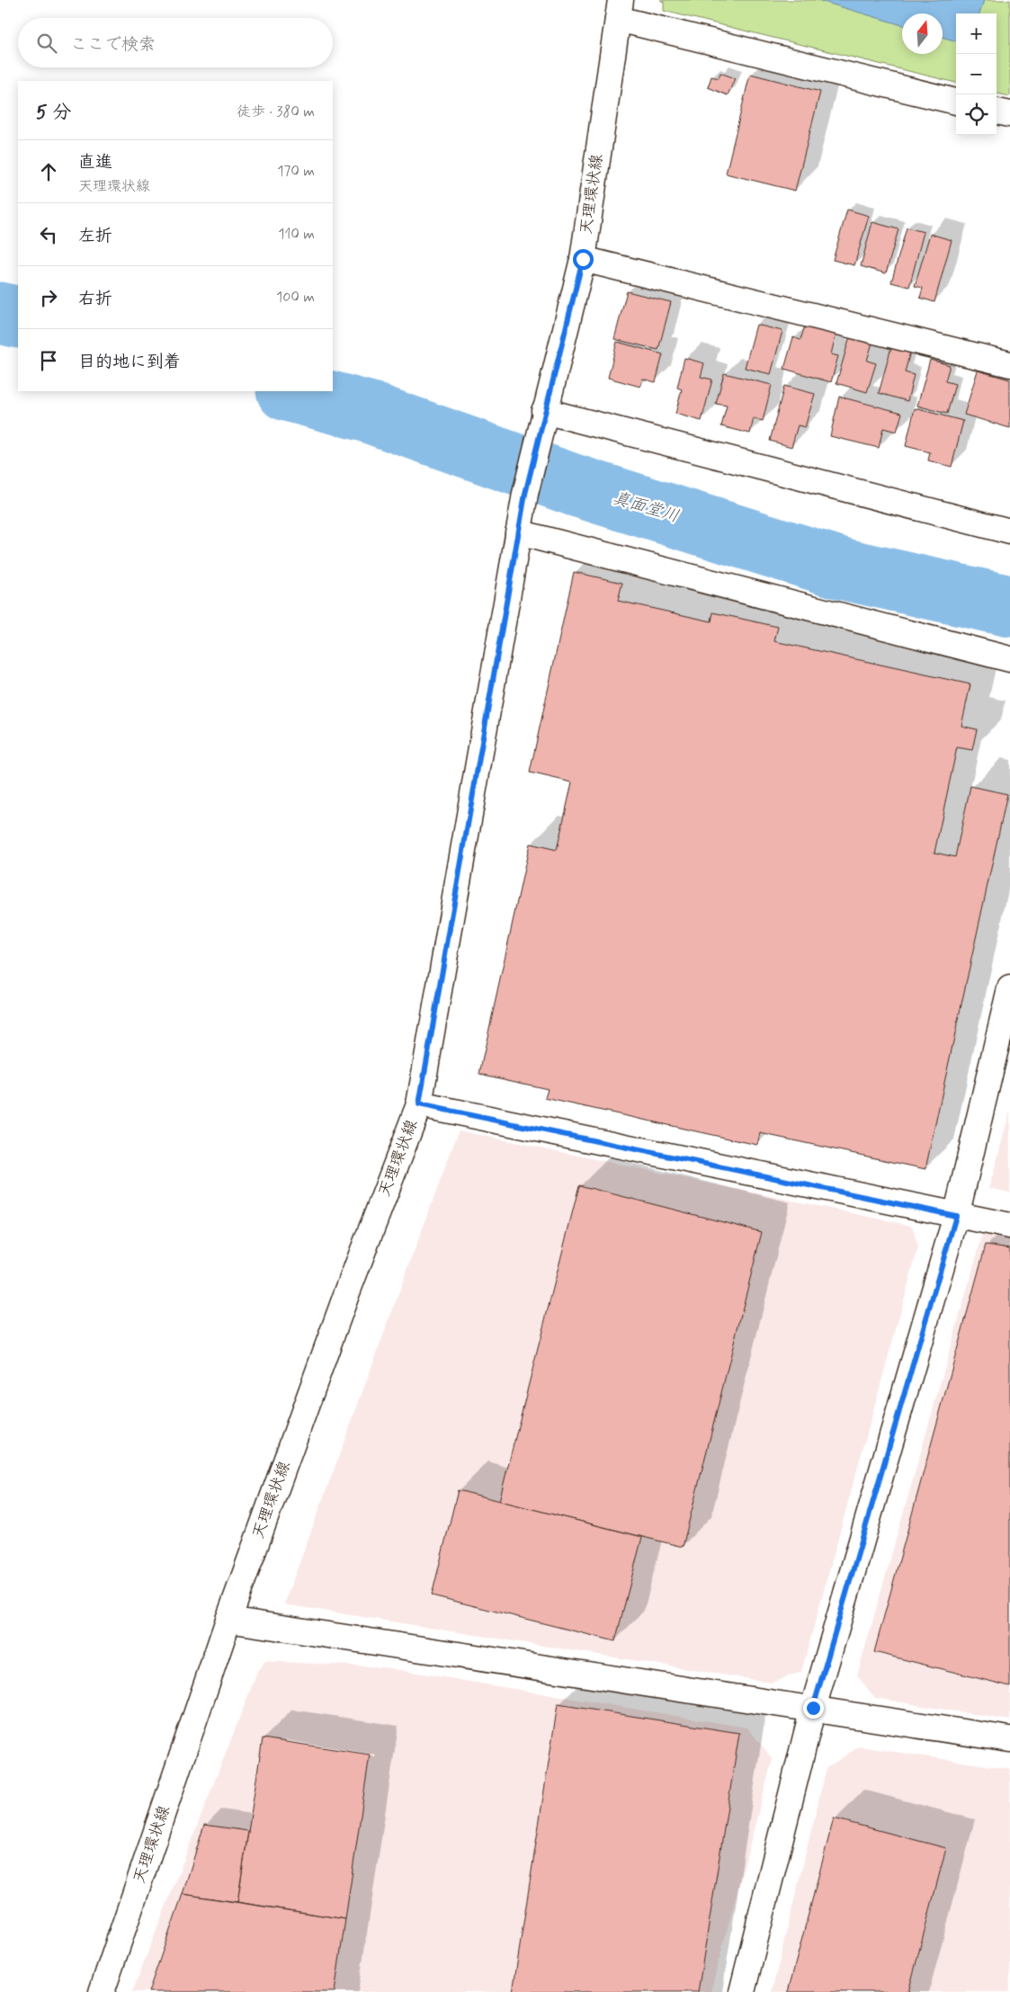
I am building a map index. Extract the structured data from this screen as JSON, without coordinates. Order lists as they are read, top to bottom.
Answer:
{
  "streets": {
    "street": ["天理環状線"]
  },
  "water": ["真面堂川"],
  "north": "top",
  "page": {
    "map_buttons": ["+", "−"],
    "search": "ここで検索",
    "heading": ["5 分", "徒歩 · 380 m"],
    "list": [
      ["直進", "天理環状線", "170 m"],
      ["左折", "110 m"],
      ["右折", "100 m"],
      "目的地に到着"
    ]
  }
}
